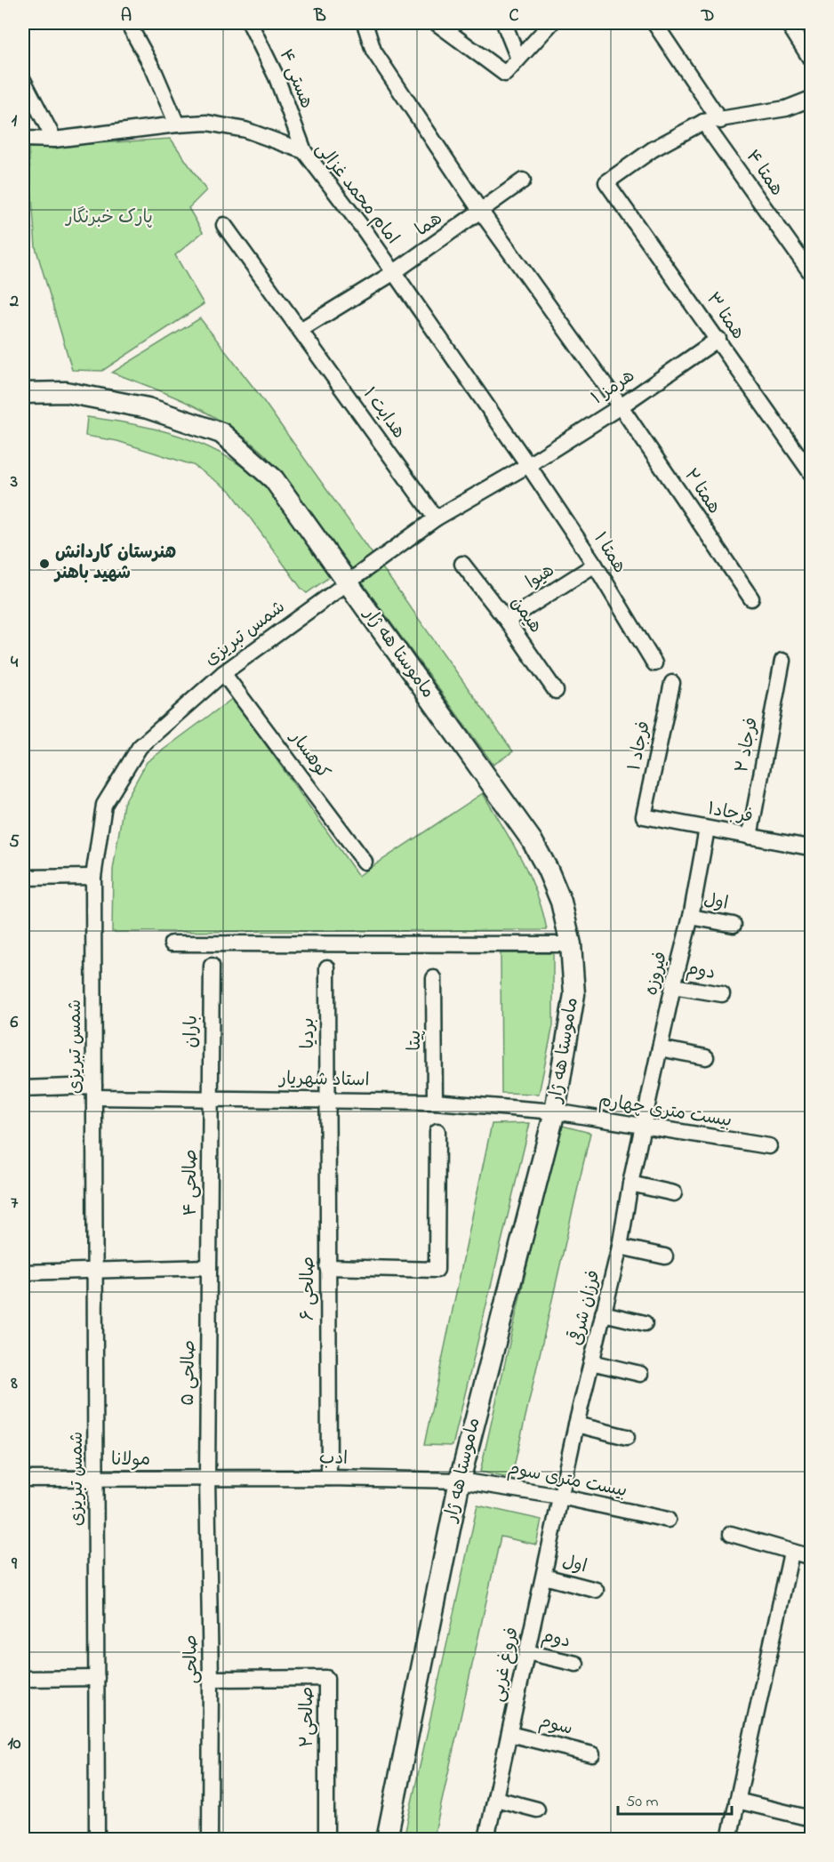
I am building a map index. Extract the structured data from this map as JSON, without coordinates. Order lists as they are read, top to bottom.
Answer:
{
  "streets": {
    "main road": ["ماموستا هه ژار"],
    "street": [
      "هستی ۴",
      "همتا ۴",
      "امام محمد غزالی",
      "هما",
      "همتا ۳",
      "هرمز ۱",
      "هدایت ۱",
      "همتا ۲",
      "همتا ۱",
      "هیوا",
      "هیمن",
      "شمس تبریزی",
      "فرجاد ۲",
      "فرجاد ۱",
      "کوهسار",
      "فرجاد۱",
      "اول",
      "دوم",
      "فیروزه",
      "باران",
      "بردیا",
      "پیتا",
      "استاد شهریار",
      "بیست متری چهارم",
      "صالحی ۴",
      "صالحی ۶",
      "فرزان شرقی",
      "صالحی ۵",
      "ادب",
      "مولانا",
      "بیست متری سوم",
      "صالحی",
      "فروغ غربی",
      "صالحی۲",
      "سوم"
    ]
  },
  "crossings": [
    ["هستی ۴", "امام محمد غزالی"],
    ["همتا ۴", "همتا ۳"],
    ["امام محمد غزالی", "هما"],
    ["امام محمد غزالی", "هرمز ۱"],
    ["امام محمد غزالی", "همتا ۱"],
    ["امام محمد غزالی", "شمس تبریزی"],
    ["هما", "هدایت ۱"],
    ["هما", "همتا ۲"],
    ["همتا ۳", "هرمز ۱"],
    ["هرمز ۱", "همتا ۲"],
    ["هرمز ۱", "همتا ۱"],
    ["هرمز ۱", "شمس تبریزی"],
    ["هدایت ۱", "شمس تبریزی"],
    ["همتا ۱", "هیوا"],
    ["همتا ۱", "شمس تبریزی"],
    ["هیوا", "هیمن"],
    ["شمس تبریزی", "ماموستا هه ژار"],
    ["شمس تبریزی", "کوهسار"],
    ["شمس تبریزی", "استاد شهریار"],
    ["شمس تبریزی", "مولانا"],
    ["ماموستا هه ژار", "استاد شهریار"],
    ["ماموستا هه ژار", "بیست متری چهارم"],
    ["ماموستا هه ژار", "ادب"],
    ["ماموستا هه ژار", "بیست متری سوم"],
    ["فرجاد ۲", "فرجاد۱"],
    ["فرجاد ۱", "فرجاد۱"],
    ["فرجاد۱", "فیروزه"],
    ["اول", "فیروزه"],
    ["اول", "فروغ غربی"],
    ["دوم", "فیروزه"],
    ["دوم", "فروغ غربی"],
    ["فیروزه", "بیست متری چهارم"],
    ["فیروزه", "فرزان شرقی"],
    ["باران", "استاد شهریار"],
    ["باران", "صالحی ۴"],
    ["بردیا", "استاد شهریار"],
    ["بردیا", "صالحی ۶"],
    ["پیتا", "استاد شهریار"],
    ["استاد شهریار", "بیست متری چهارم"],
    ["استاد شهریار", "صالحی ۴"],
    ["استاد شهریار", "صالحی ۶"],
    ["بیست متری چهارم", "فرزان شرقی"],
    ["صالحی ۴", "صالحی ۵"],
    ["صالحی ۶", "ادب"],
    ["فرزان شرقی", "بیست متری سوم"],
    ["فرزان شرقی", "فروغ غربی"],
    ["صالحی ۵", "ادب"],
    ["صالحی ۵", "مولانا"],
    ["صالحی ۵", "صالحی"],
    ["ادب", "مولانا"],
    ["ادب", "بیست متری سوم"],
    ["ادب", "صالحی"],
    ["مولانا", "صالحی"],
    ["بیست متری سوم", "فروغ غربی"],
    ["صالحی", "صالحی۲"],
    ["فروغ غربی", "سوم"]
  ],
  "parks": ["پارک خبرنگار"],
  "places": ["هنرستان کاردانش شهید باهنر"],
  "scale_bar": "50 m",
  "grid": {
    "columns": [
      "A",
      "B",
      "C",
      "D"
    ],
    "rows": [
      "1",
      "2",
      "3",
      "4",
      "5",
      "6",
      "7",
      "8",
      "9",
      "10"
    ]
  }
}
